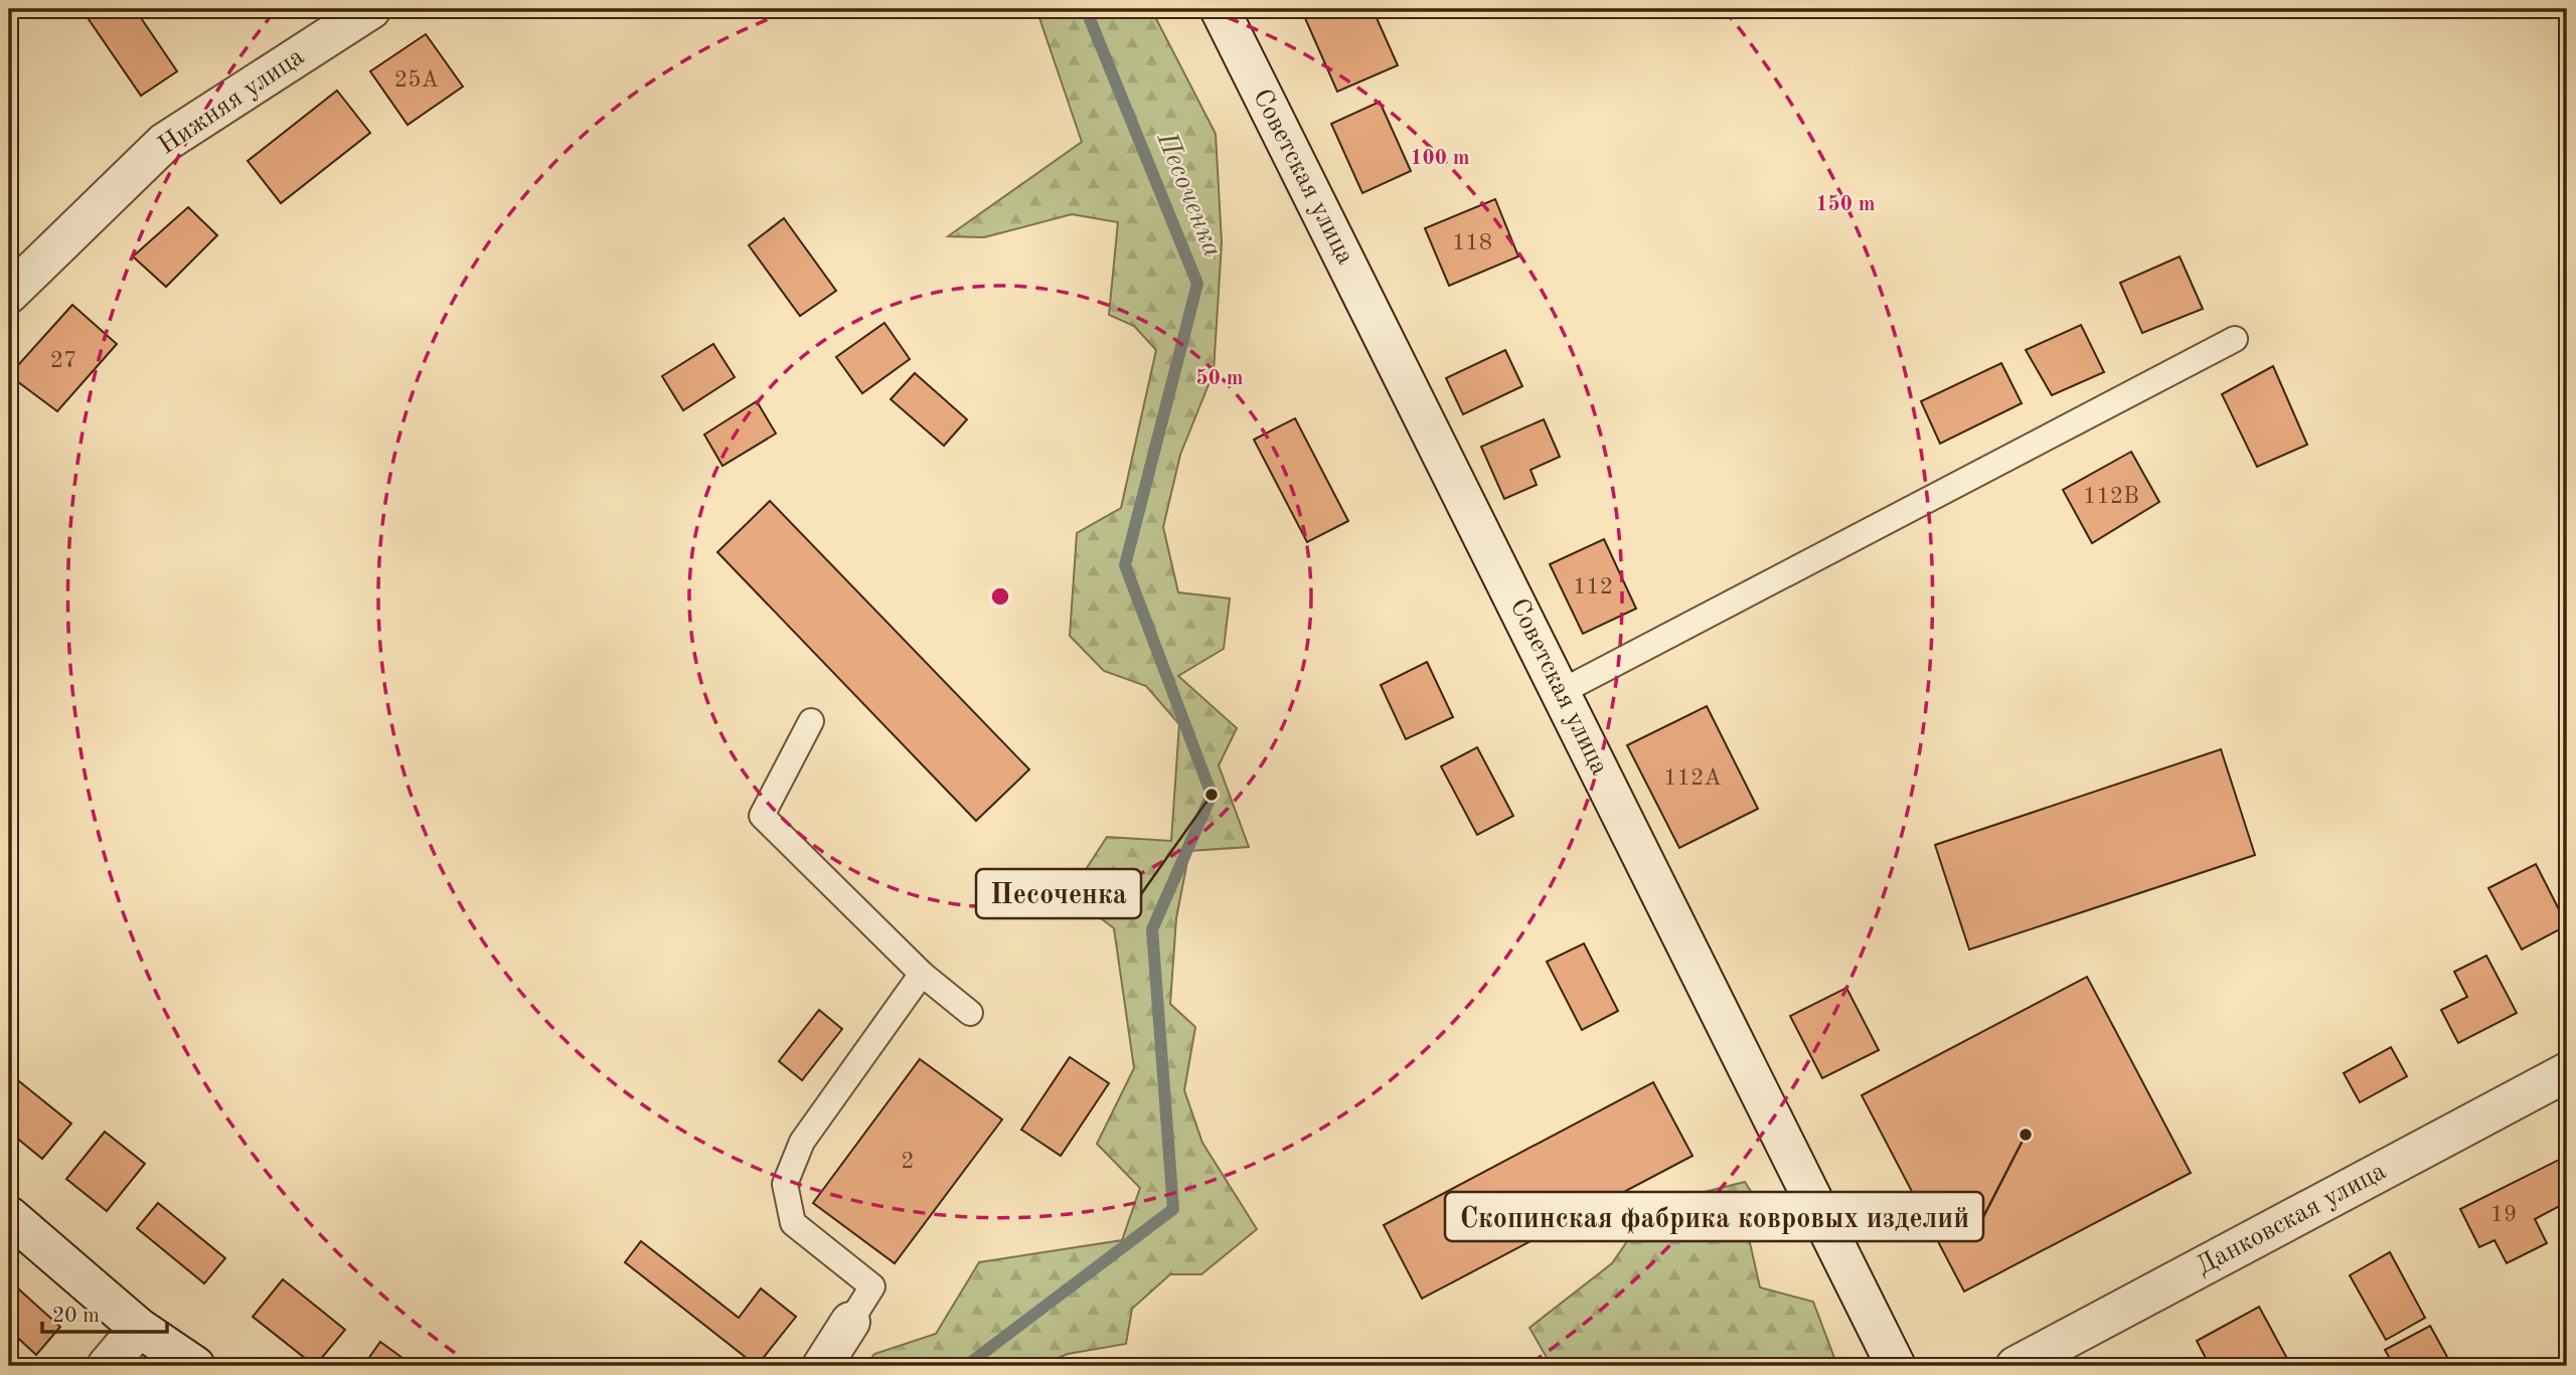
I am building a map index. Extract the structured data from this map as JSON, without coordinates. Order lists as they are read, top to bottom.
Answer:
{
  "streets": {
    "street": ["Нижняя улица", "Советская улица", "Данковская улица"]
  },
  "water": ["Песоченка"],
  "places": ["Песоченка", "Скопинская фабрика ковровых изделий"],
  "house_numbers": [
    "25А",
    "118",
    "27",
    "112В",
    "112",
    "112А",
    "2",
    "19"
  ],
  "scale_bar": "20 m",
  "rings": ["100 m", "150 m", "50 m"]
}
